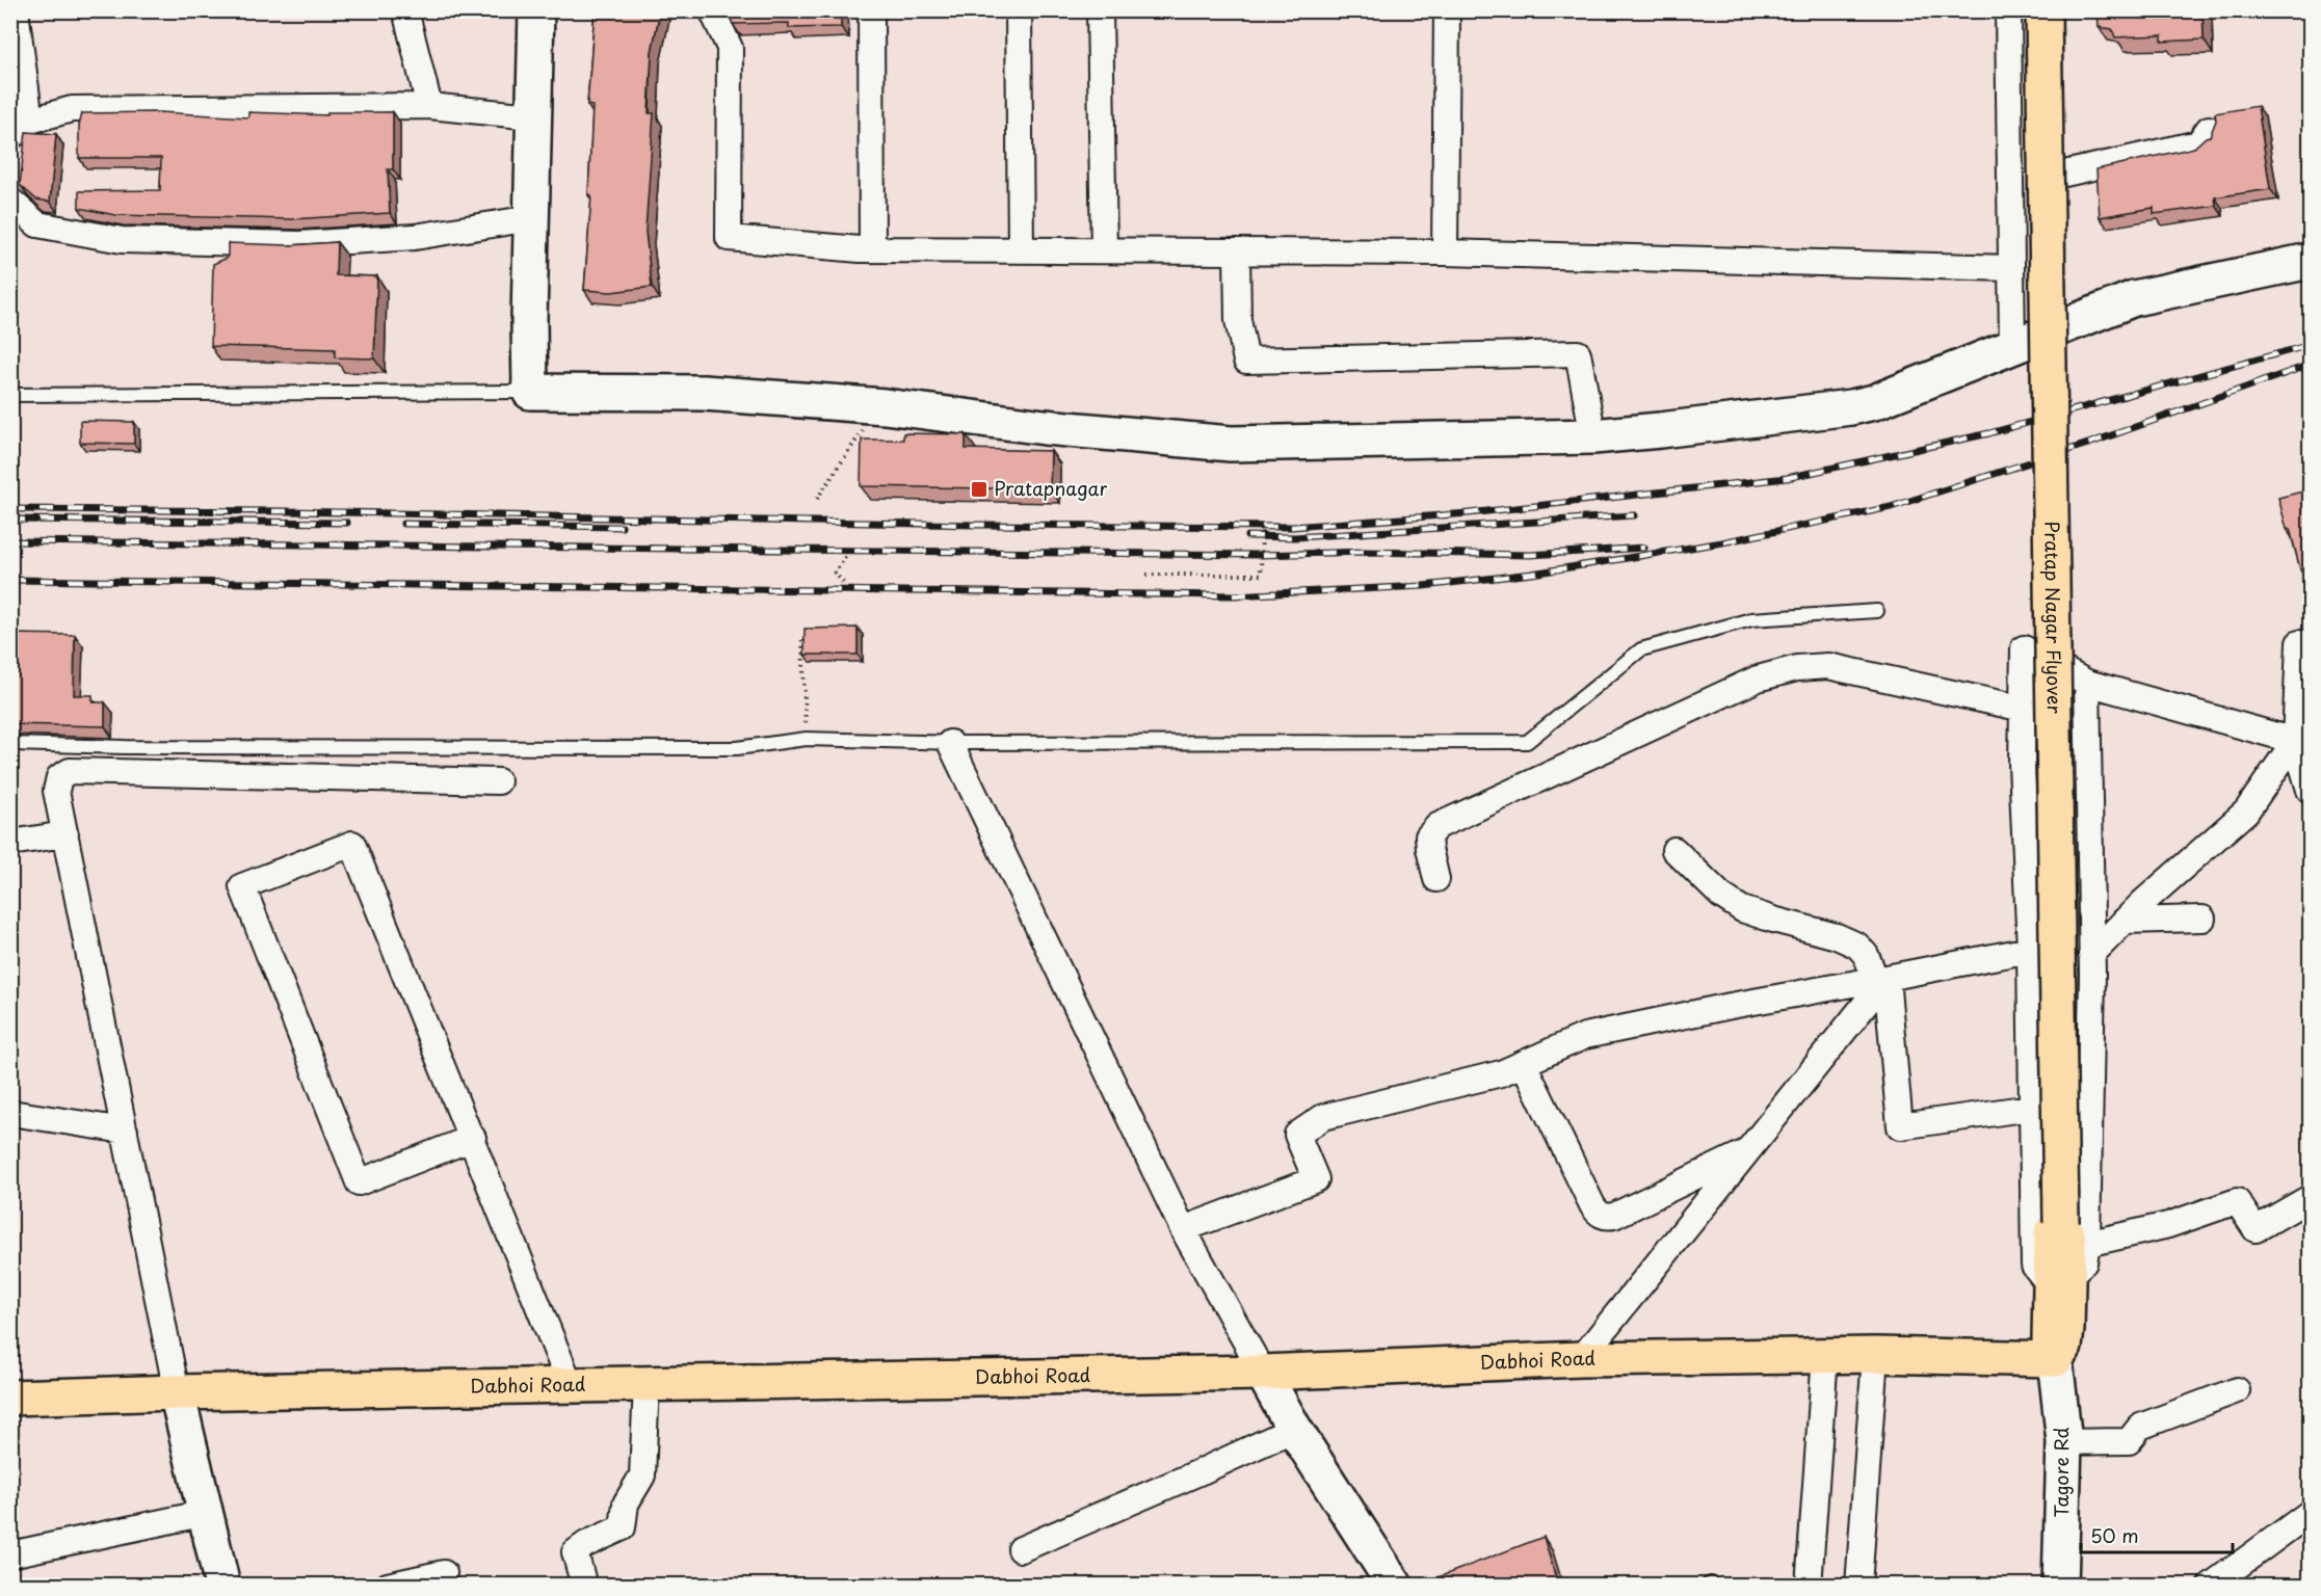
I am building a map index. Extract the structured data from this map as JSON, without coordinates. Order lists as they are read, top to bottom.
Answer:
{
  "streets": {
    "main road": ["Pratap Nagar Flyover", "Dabhoi Road"],
    "street": ["Tagore Rd"]
  },
  "crossings": [
    ["Pratap Nagar Flyover", "Dabhoi Road"],
    ["Pratap Nagar Flyover", "Tagore Rd"],
    ["Dabhoi Road", "Tagore Rd"]
  ],
  "places": {
    "transit": ["Pratapnagar"]
  },
  "scale_bar": "50 m"
}
